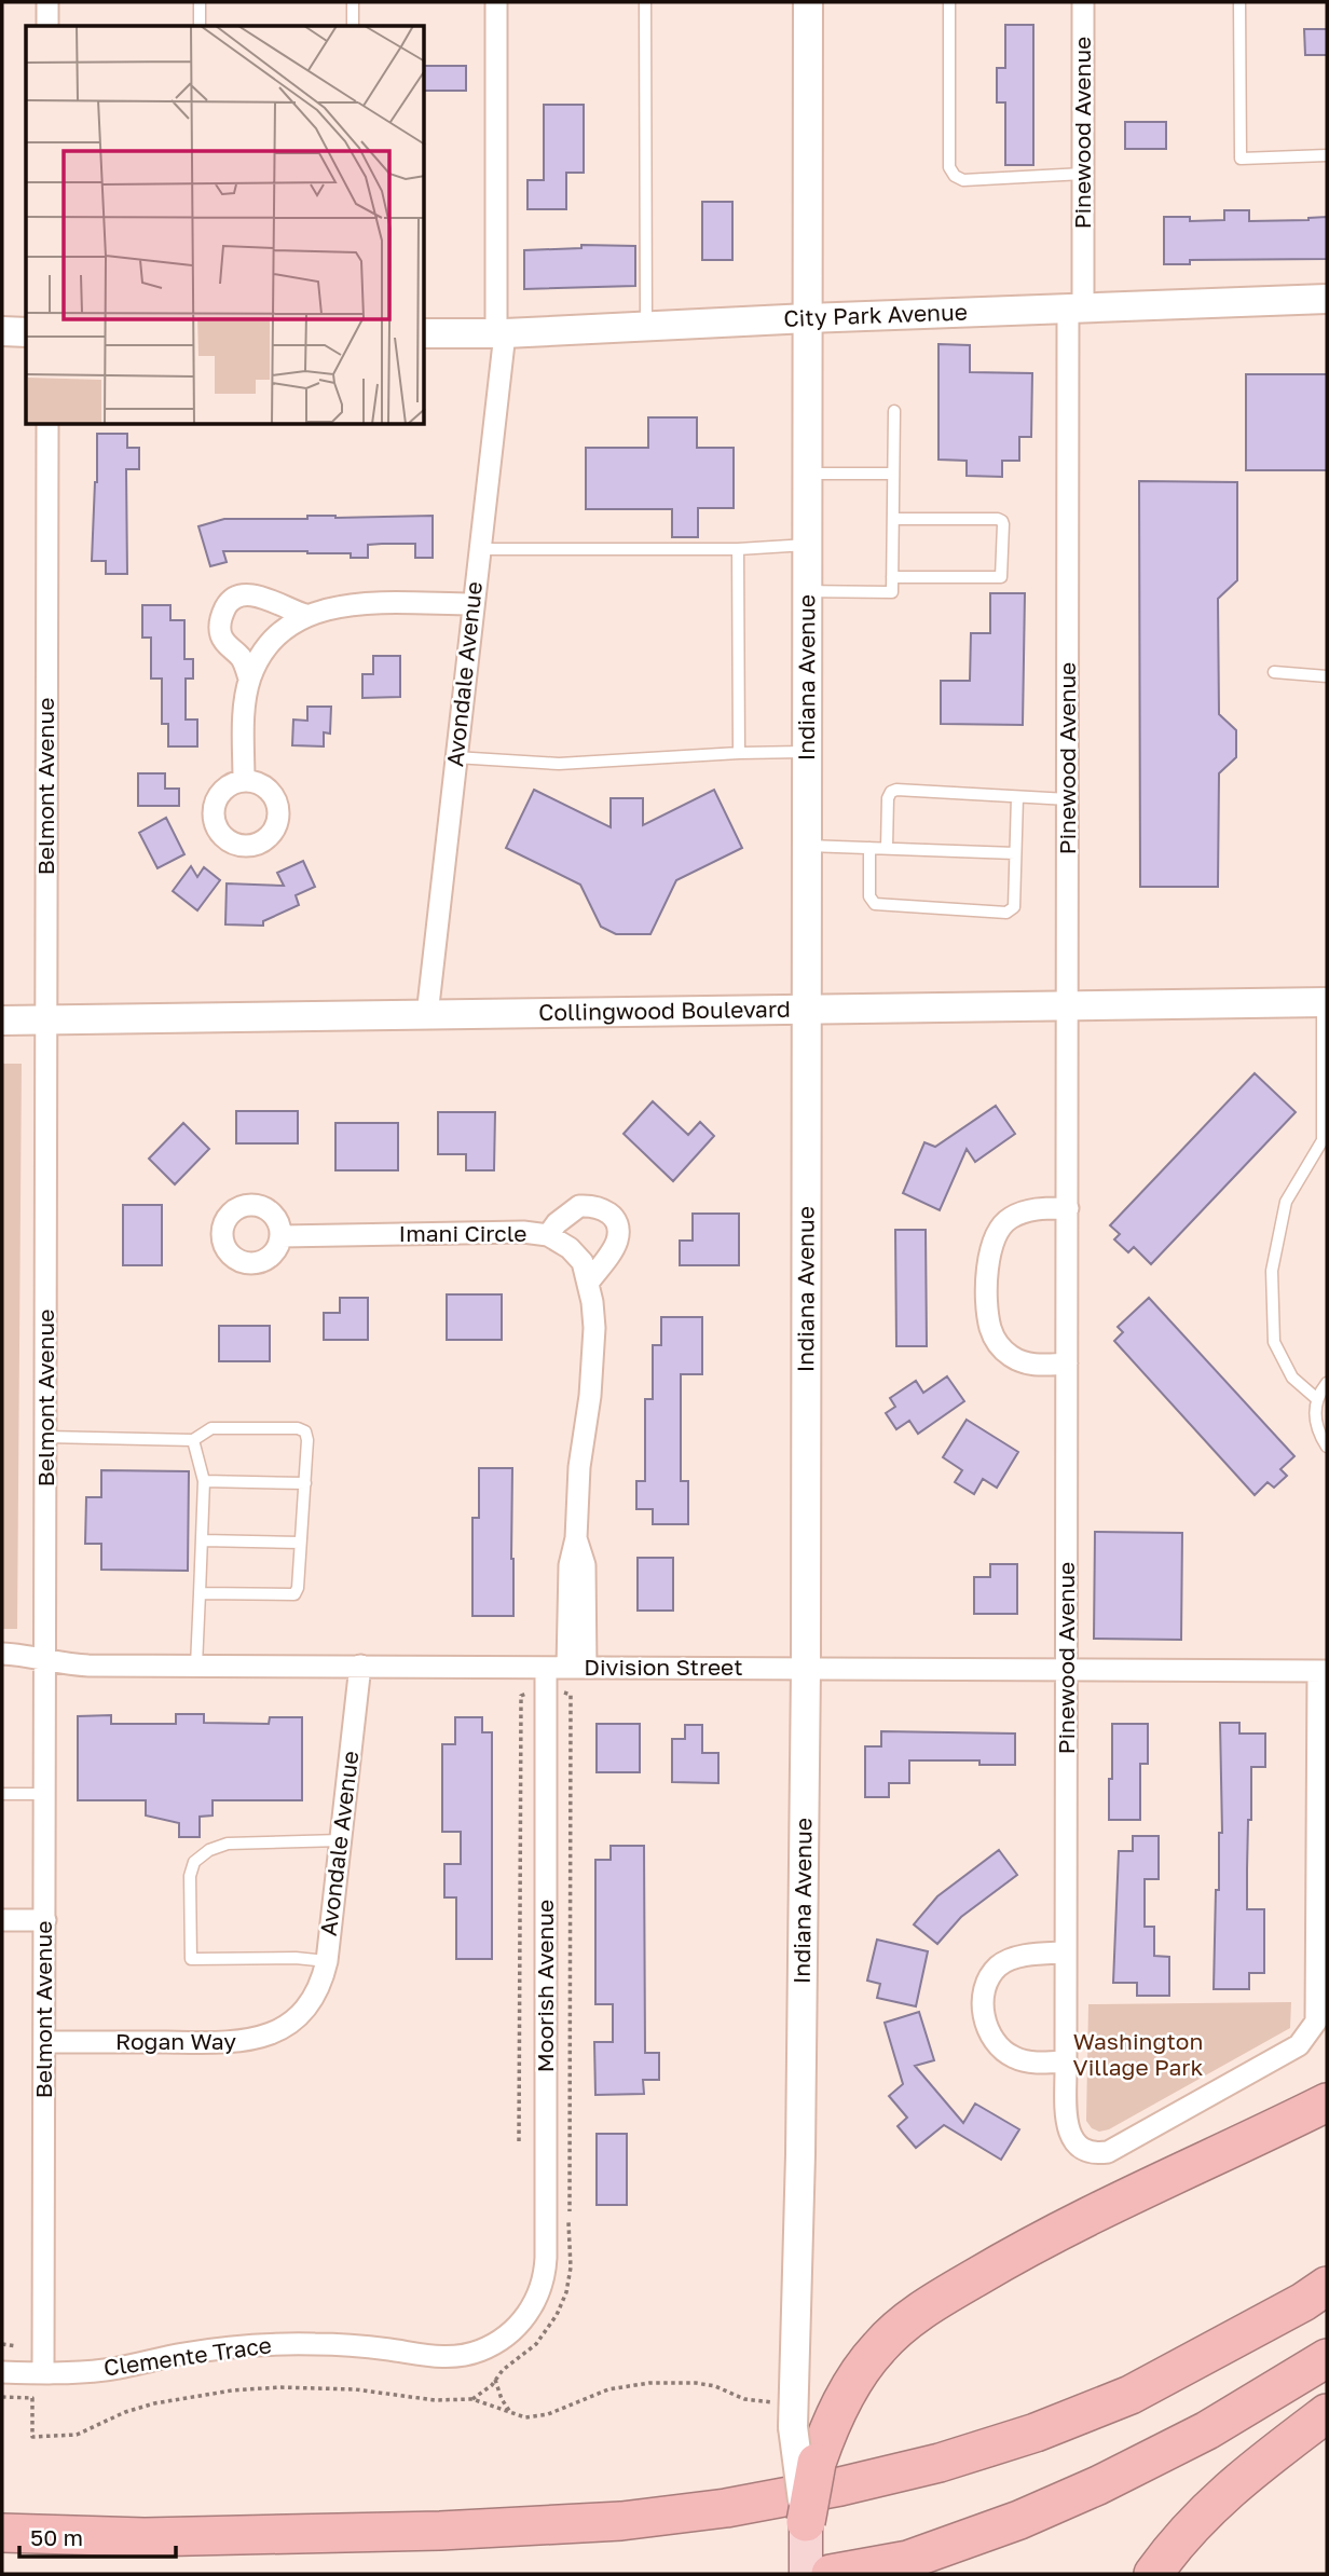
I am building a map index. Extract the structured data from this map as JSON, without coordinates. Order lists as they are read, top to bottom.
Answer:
{
  "streets": {
    "main road": ["Indiana Avenue"],
    "street": [
      "Pinewood Avenue",
      "City Park Avenue",
      "Avondale Avenue",
      "Belmont Avenue",
      "Collingwood Boulevard",
      "Imani Circle",
      "Division Street",
      "Moorish Avenue",
      "Rogan Way",
      "Clemente Trace"
    ]
  },
  "crossings": [
    ["Pinewood Avenue", "City Park Avenue"],
    ["Pinewood Avenue", "Collingwood Boulevard"],
    ["Pinewood Avenue", "Division Street"],
    ["City Park Avenue", "Avondale Avenue"],
    ["City Park Avenue", "Indiana Avenue"],
    ["Avondale Avenue", "Collingwood Boulevard"],
    ["Avondale Avenue", "Division Street"],
    ["Avondale Avenue", "Rogan Way"],
    ["Indiana Avenue", "Collingwood Boulevard"],
    ["Indiana Avenue", "Division Street"],
    ["Belmont Avenue", "Collingwood Boulevard"],
    ["Belmont Avenue", "Division Street"],
    ["Belmont Avenue", "Rogan Way"],
    ["Belmont Avenue", "Clemente Trace"],
    ["Imani Circle", "Division Street"],
    ["Imani Circle", "Moorish Avenue"],
    ["Division Street", "Moorish Avenue"],
    ["Moorish Avenue", "Clemente Trace"]
  ],
  "parks": ["Washington Village Park"],
  "scale_bar": "50 m"
}
